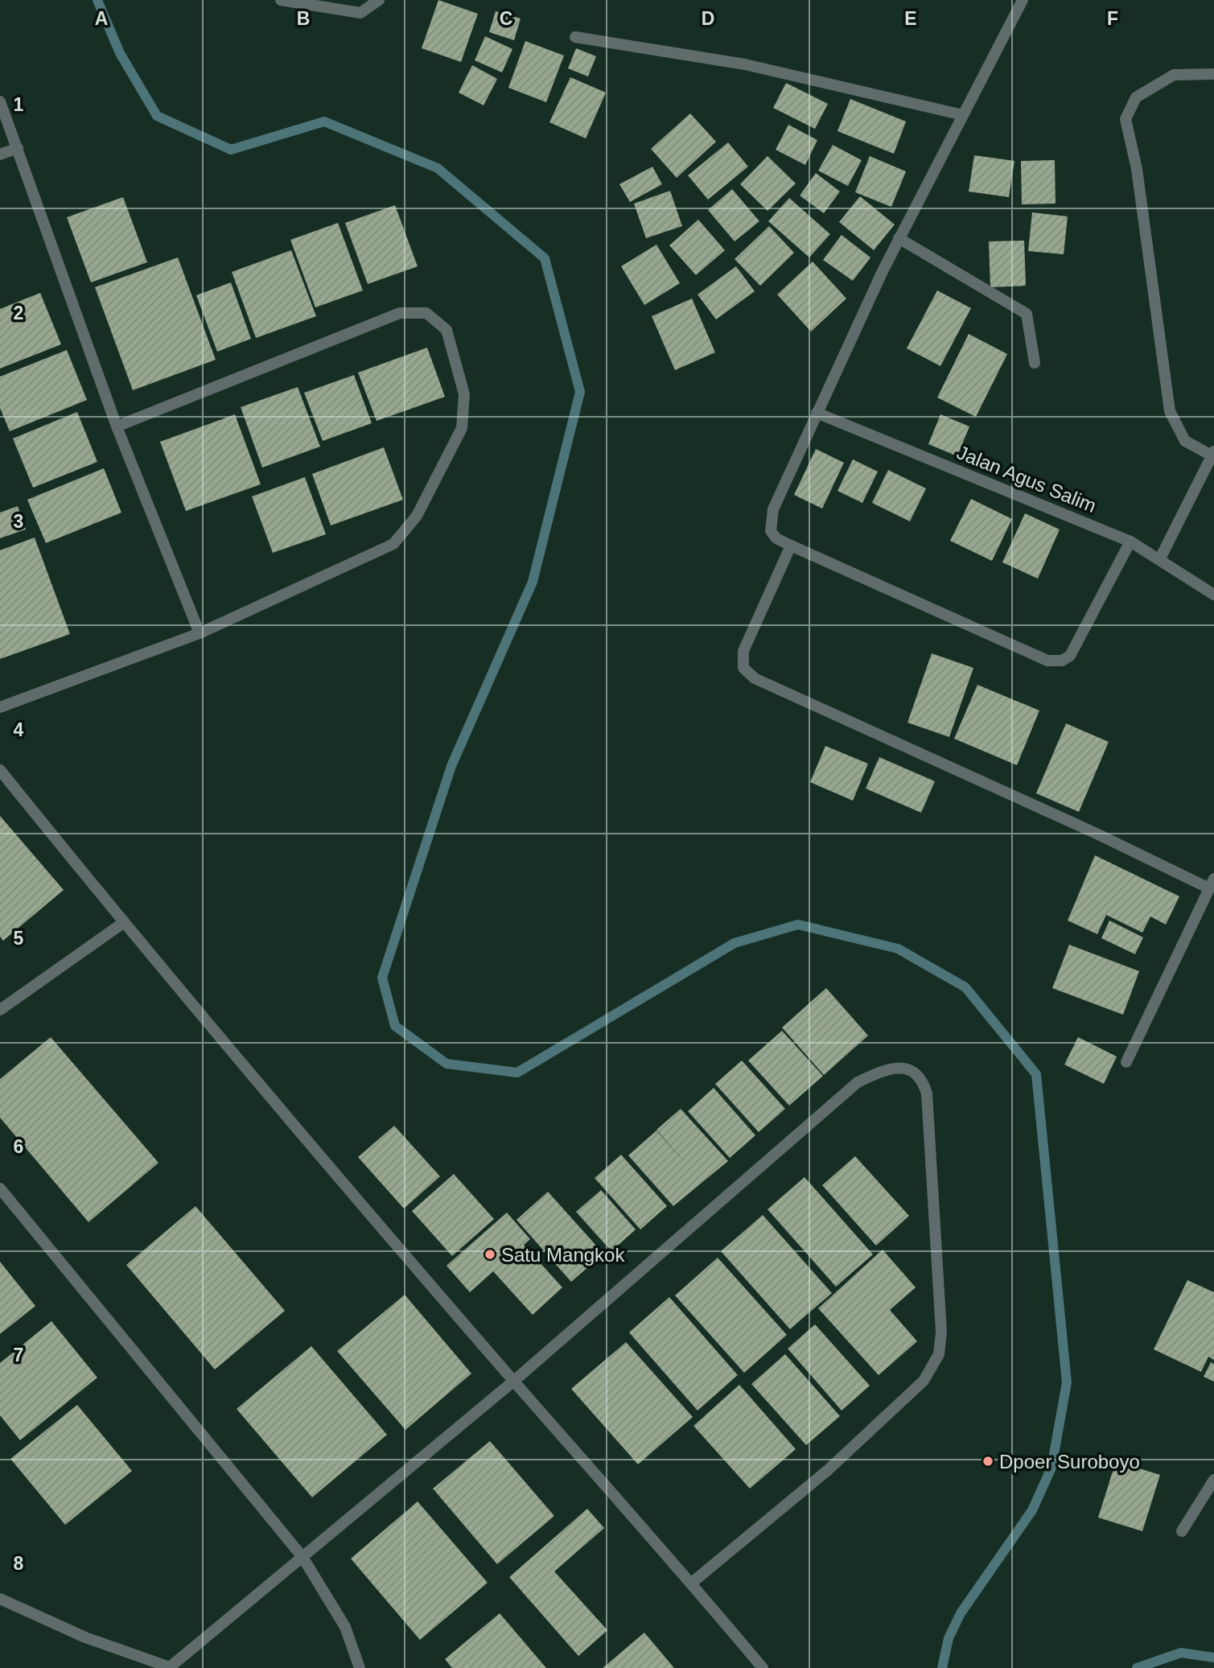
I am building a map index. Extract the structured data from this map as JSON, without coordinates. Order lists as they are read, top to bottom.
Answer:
{
  "streets": {
    "street": ["Jalan Agus Salim"]
  },
  "places": ["Satu Mangkok", "Dpoer Suroboyo"],
  "grid": {
    "columns": [
      "A",
      "B",
      "C",
      "D",
      "E",
      "F"
    ],
    "rows": [
      "1",
      "2",
      "3",
      "4",
      "5",
      "6",
      "7",
      "8"
    ]
  }
}
